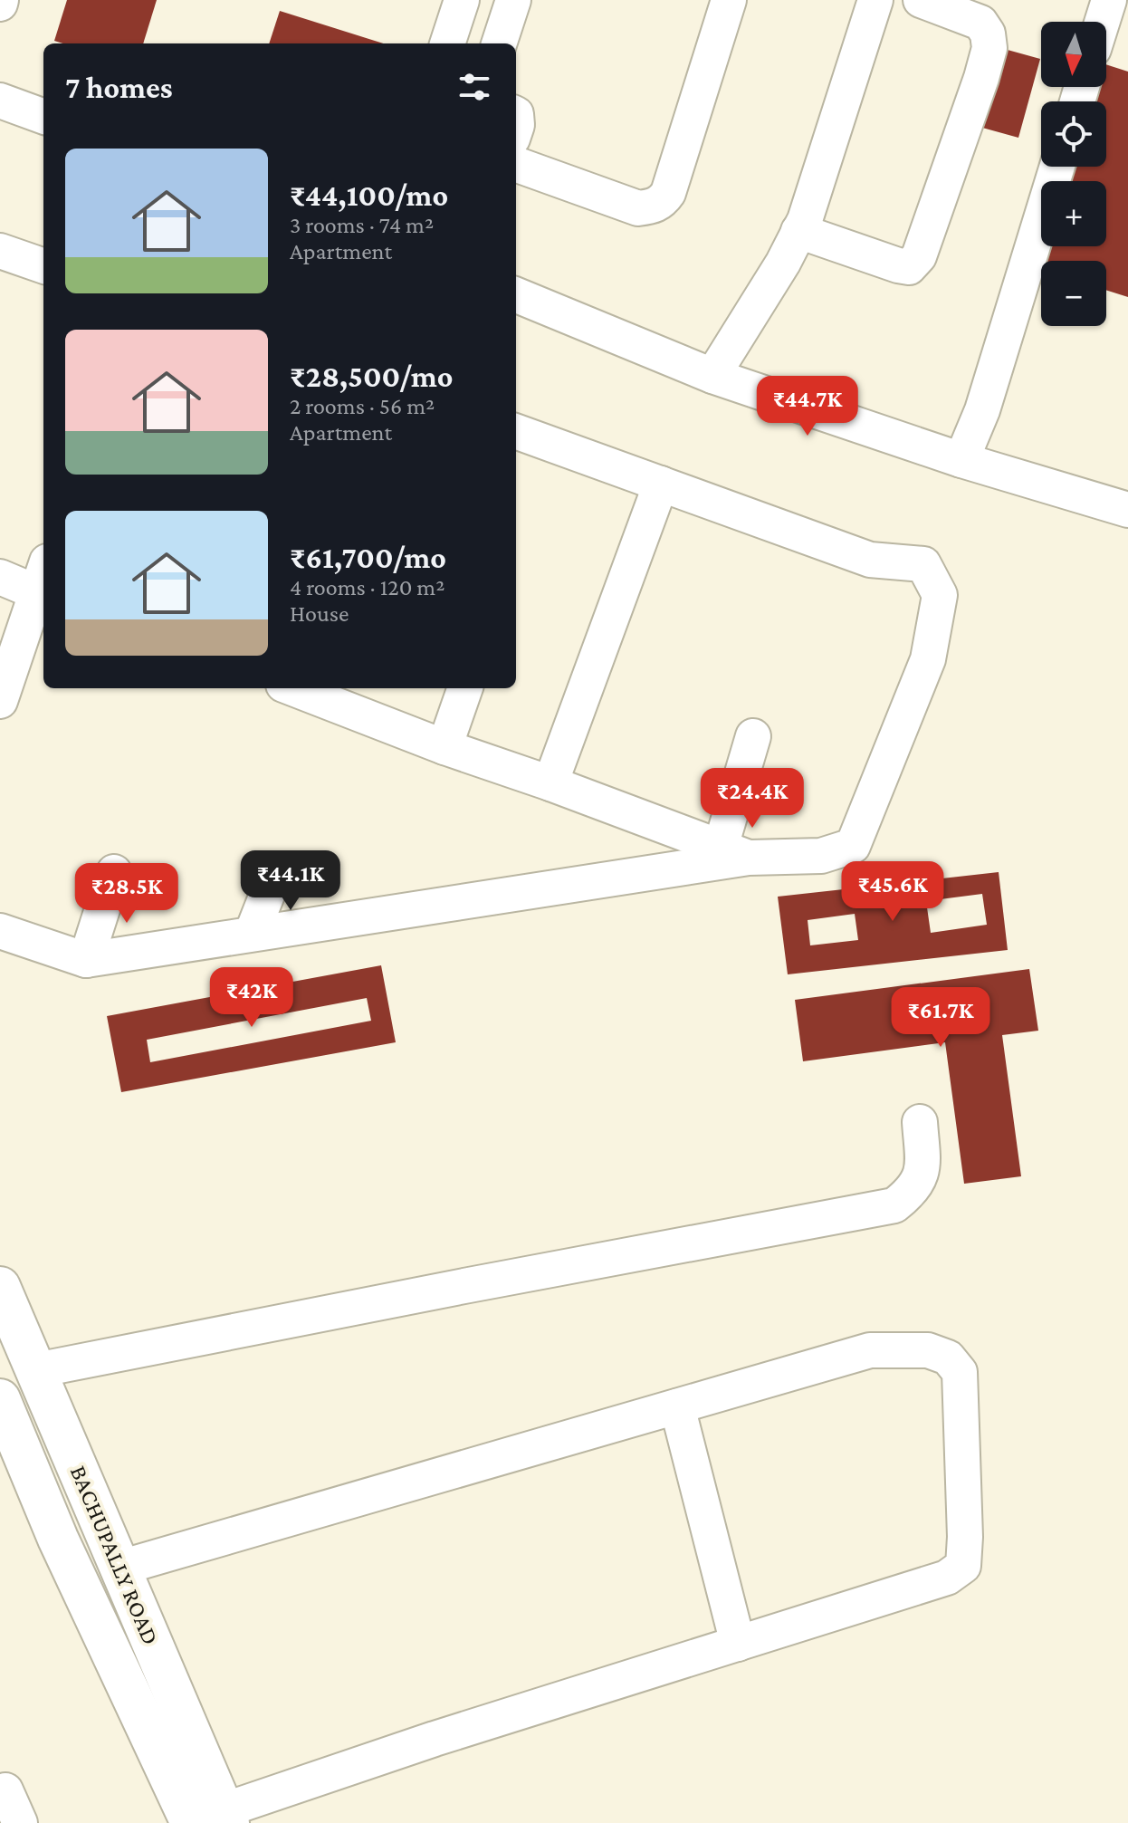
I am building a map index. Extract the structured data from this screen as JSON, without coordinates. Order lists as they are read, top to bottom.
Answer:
{
  "streets": {
    "main road": ["BACHUPALLY ROAD"]
  },
  "north": "bottom",
  "page": {
    "map_buttons": ["+", "−"],
    "heading": "7 homes",
    "list": [
      {
        "name": "₹44,100/mo",
        "note": "3 rooms · 74 m² · Apartment"
      },
      {
        "name": "₹28,500/mo",
        "note": "2 rooms · 56 m² · Apartment"
      },
      {
        "name": "₹61,700/mo",
        "note": "4 rooms · 120 m² · House"
      }
    ],
    "price": [
      "₹44.7K",
      "₹24.4K",
      "₹44.1K",
      "₹45.6K",
      "₹28.5K",
      "₹42K",
      "₹61.7K"
    ]
  }
}
